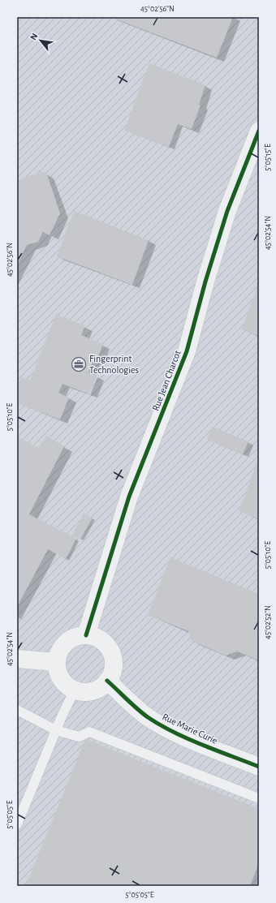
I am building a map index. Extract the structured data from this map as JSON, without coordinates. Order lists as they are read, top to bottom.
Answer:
{
  "streets": {
    "street": ["Rue Jean Charcot", "Rue Marie Curie"]
  },
  "crossings": [
    ["Rue Jean Charcot", "Rue Marie Curie"]
  ],
  "places": {
    "office": ["Fingerprint Technologies"]
  },
  "north": "top left",
  "coordinates": [
    "45°02'56\"N",
    "5°05'15\"E",
    "45°02'54\"N",
    "5°05'10\"E",
    "45°02'52\"N",
    "5°05'05\"E"
  ]
}
